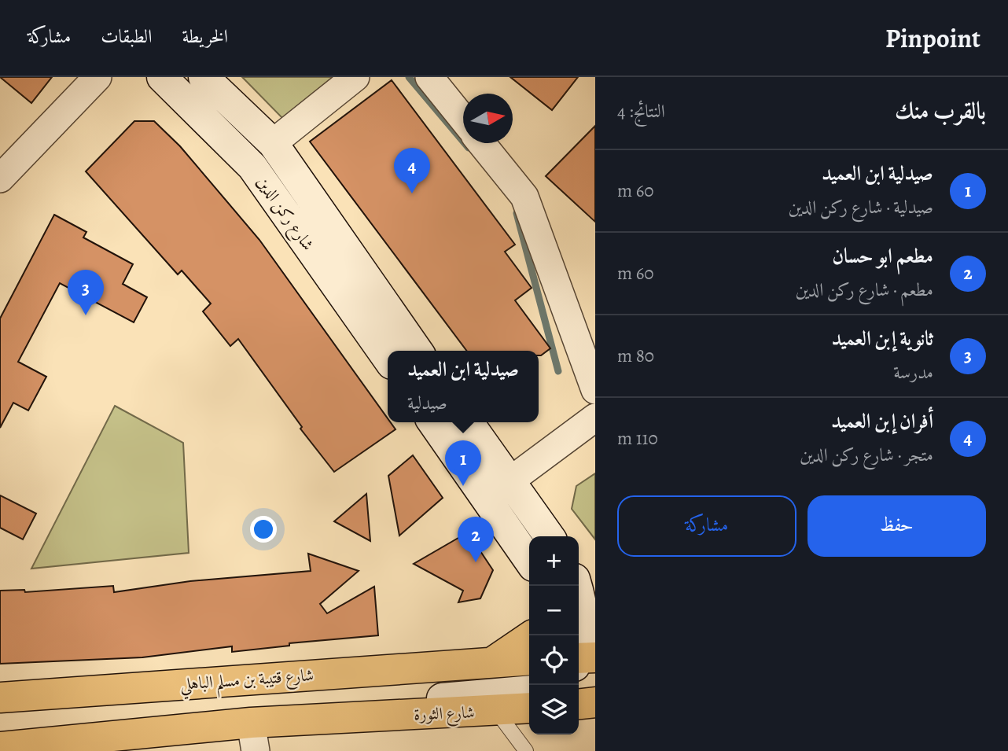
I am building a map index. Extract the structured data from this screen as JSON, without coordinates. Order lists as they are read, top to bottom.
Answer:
{
  "streets": {
    "main road": ["شارع ركن الدين", "شارع قتيبة بن مسلم الباهلي", "شارع الثورة"]
  },
  "north": "right",
  "page": {
    "header": "Pinpoint",
    "nav": ["الخريطة", "الطبقات", "مشاركة"],
    "heading": ["بالقرب منك", "النتائج: 4"],
    "pins": [
      "4",
      "3",
      "1",
      "2"
    ],
    "list": [
      {
        "mark": "1",
        "name": "صيدلية ابن العميد",
        "note": "صيدلية · شارع ركن الدين",
        "value": "60 m"
      },
      {
        "mark": "2",
        "name": "مطعم ابو حسان",
        "note": "مطعم · شارع ركن الدين",
        "value": "60 m"
      },
      {
        "mark": "3",
        "name": "ثانوية إبن العميد",
        "note": "مدرسة",
        "value": "80 m"
      },
      {
        "mark": "4",
        "name": "أفران إبن العميد",
        "note": "متجر · شارع ركن الدين",
        "value": "110 m"
      }
    ],
    "popup": ["صيدلية ابن العميد", "صيدلية"],
    "buttons": ["حفظ", "مشاركة"],
    "map_buttons": ["+", "−"]
  }
}
